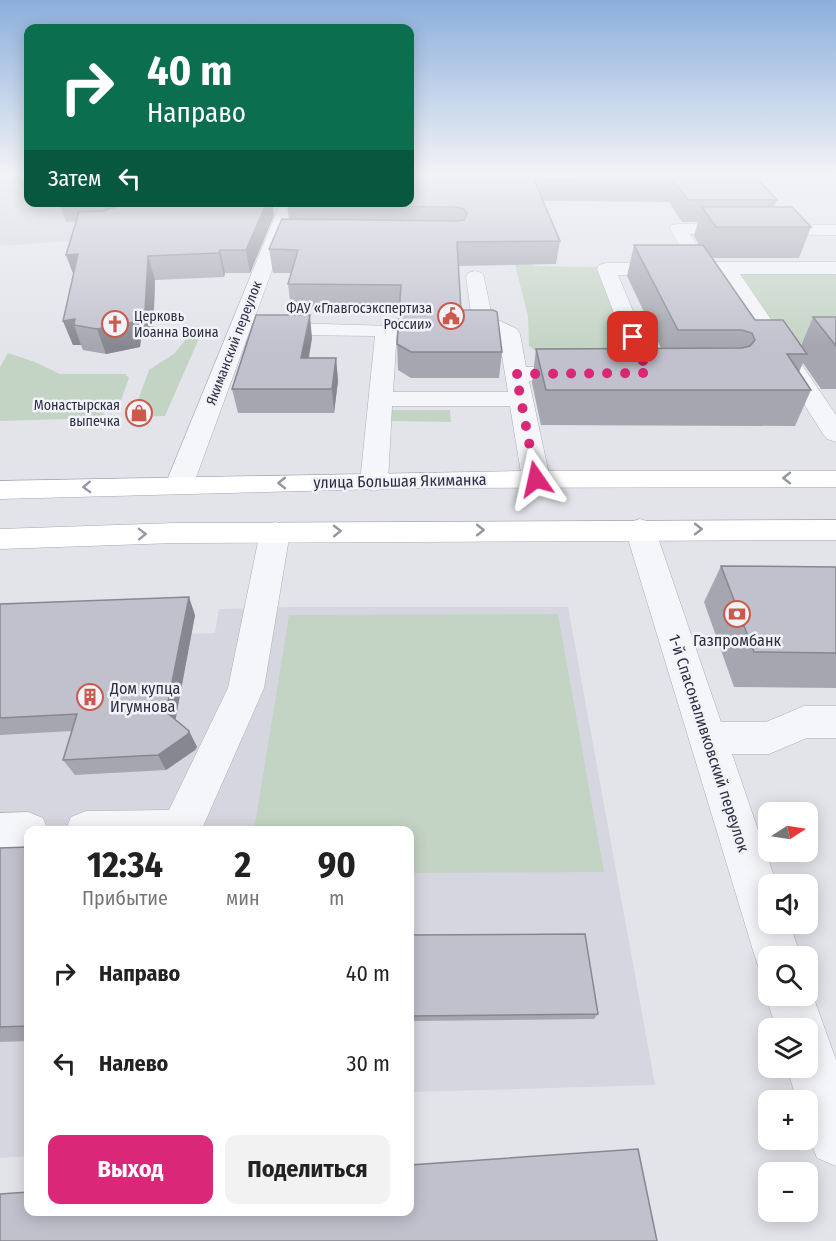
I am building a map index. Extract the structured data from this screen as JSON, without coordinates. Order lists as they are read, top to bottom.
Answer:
{
  "streets": {
    "main road": ["улица Большая Якиманка"],
    "street": ["Якиманский переулок", "1-й Спасоналивковский переулок"]
  },
  "crossings": [
    ["Якиманский переулок", "улица Большая Якиманка"]
  ],
  "places": {
    "public building": ["ФАУ «Главгосэкспертиза России»"],
    "church": ["Церковь Иоанна Воина"],
    "shop": ["Монастырская выпечка"],
    "bank": ["Газпромбанк"],
    "building": ["Дом купца Игумнова"]
  },
  "north": "right",
  "page": {
    "turn": ["40 m", "Направо"],
    "then": "Затем",
    "map_buttons": ["+", "−"],
    "eta": [
      "12:34",
      "Прибытие",
      "2",
      "мин",
      "90",
      "m"
    ],
    "list": [
      {
        "name": "Направо",
        "value": "40 m"
      },
      {
        "name": "Налево",
        "value": "30 m"
      }
    ],
    "buttons": ["Выход", "Поделиться"]
  }
}
